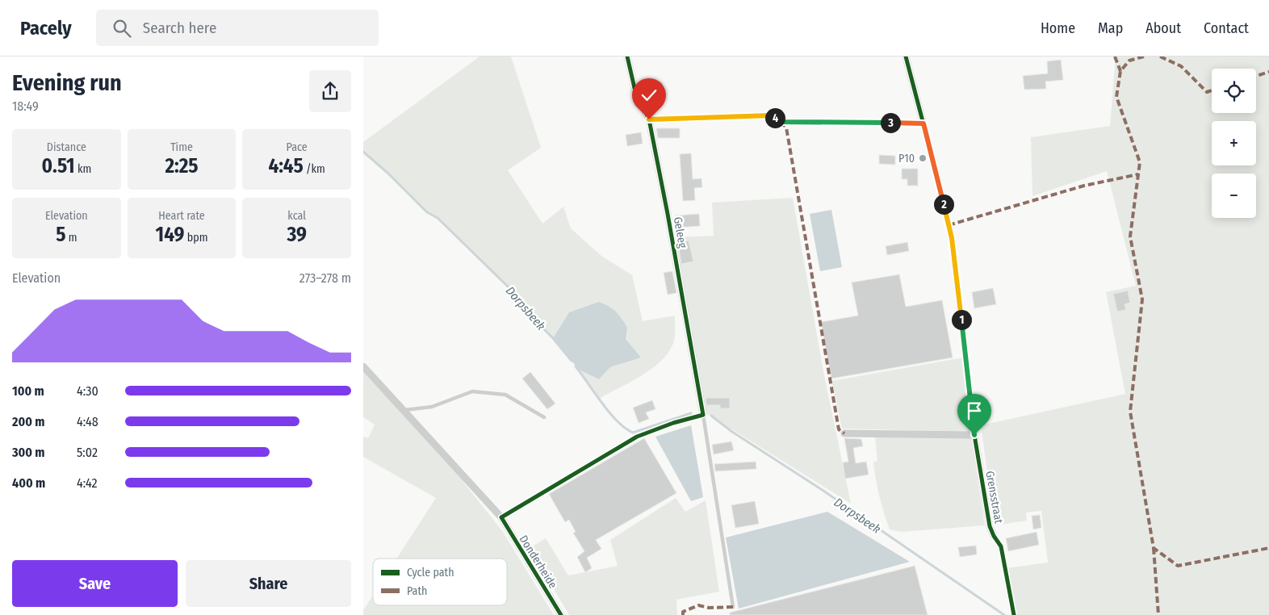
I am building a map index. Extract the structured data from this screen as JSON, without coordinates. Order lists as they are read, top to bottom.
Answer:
{
  "streets": {
    "street": ["Geleeg", "Grensstraat", "Donderheide"]
  },
  "water": ["Dorpsbeek"],
  "places": ["P10"],
  "legend": ["Cycle path", "Path"],
  "page": {
    "header": "Pacely",
    "search": "Search here",
    "nav": [
      "Home",
      "Map",
      "About",
      "Contact"
    ],
    "heading": ["Evening run", "18:49"],
    "map_buttons": ["+", "−"],
    "pins": [
      "4",
      "3",
      "2",
      "1"
    ],
    "stats": [
      ["Distance", "0.51 km"],
      ["Time", "2:25"],
      ["Pace", "4:45 /km"],
      ["Elevation", "5 m"],
      ["Heart rate", "149 bpm"],
      ["kcal", "39"]
    ],
    "chart": ["Elevation", "273–278 m"],
    "list": [
      {
        "name": "100 m",
        "note": "4:30"
      },
      {
        "name": "200 m",
        "note": "4:48"
      },
      {
        "name": "300 m",
        "note": "5:02"
      },
      {
        "name": "400 m",
        "note": "4:42"
      }
    ],
    "buttons": ["Save", "Share"]
  }
}
